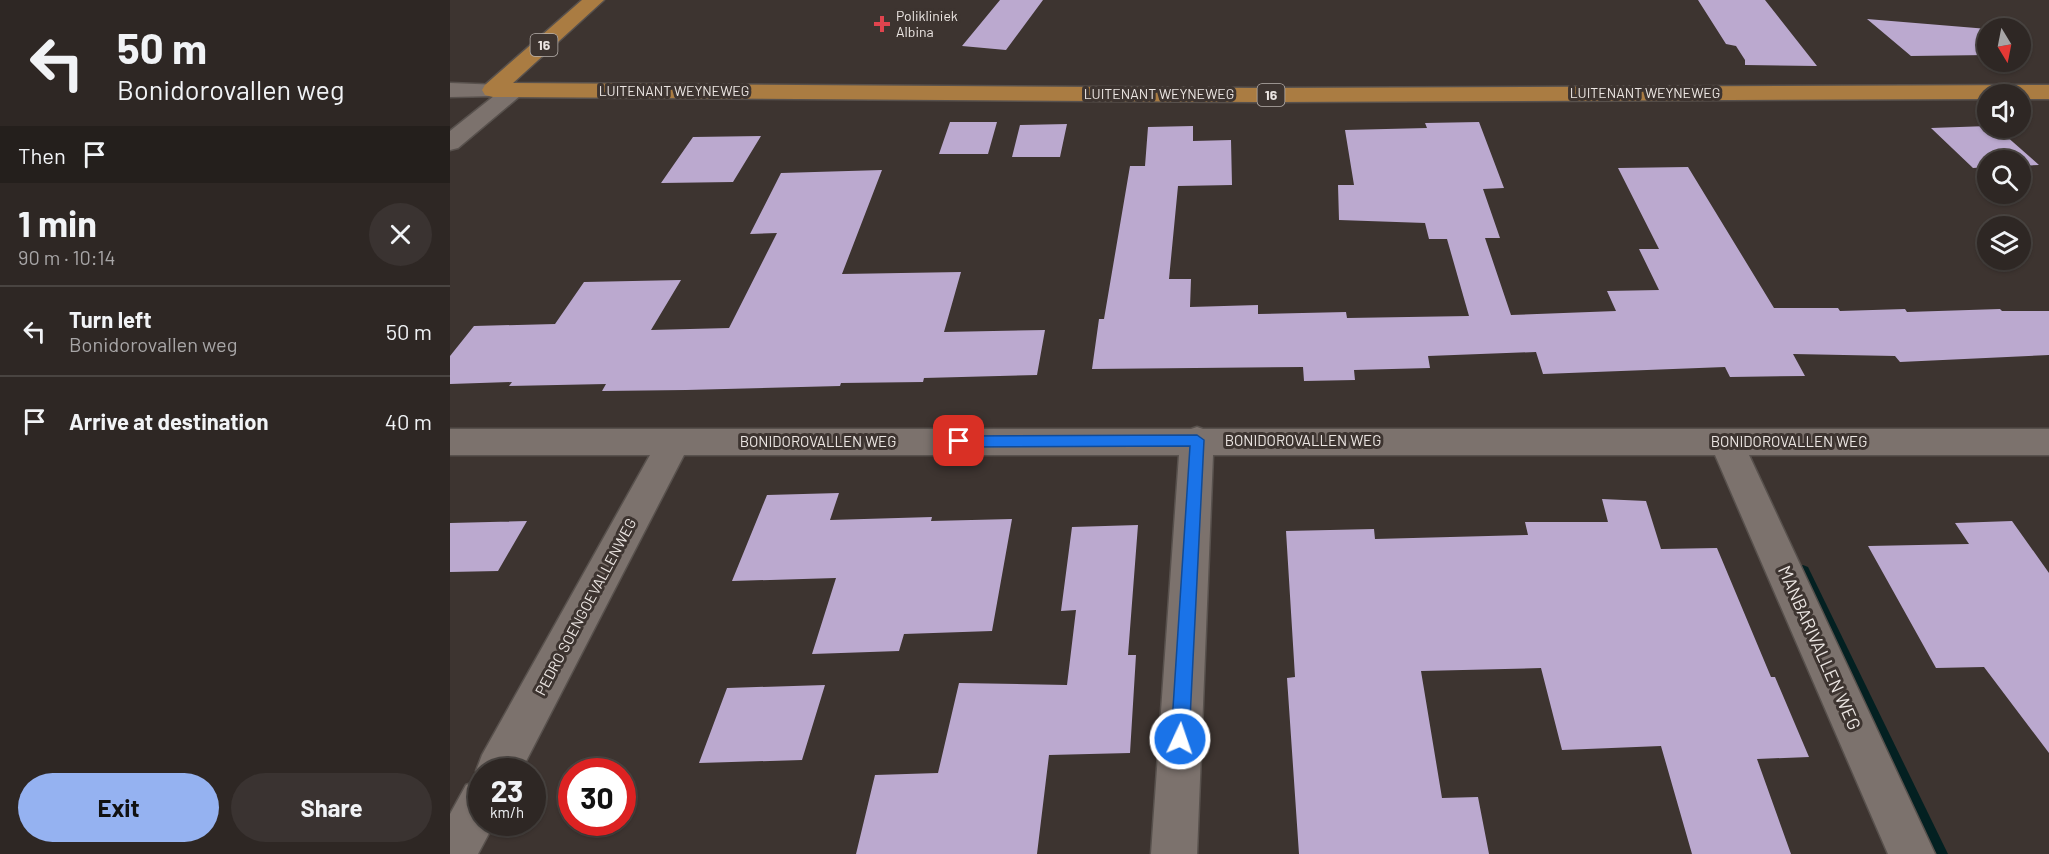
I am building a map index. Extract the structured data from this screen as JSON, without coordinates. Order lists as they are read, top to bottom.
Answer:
{
  "streets": {
    "main road": ["16", "LUITENANT WEYNEWEG"],
    "street": ["BONIDOROVALLEN WEG", "PEDRO SOENGOEVALLENWEG", "MANBARIVALLEN WEG"]
  },
  "crossings": [
    ["16", "LUITENANT WEYNEWEG"],
    ["BONIDOROVALLEN WEG", "PEDRO SOENGOEVALLENWEG"],
    ["BONIDOROVALLEN WEG", "MANBARIVALLEN WEG"]
  ],
  "places": {
    "health": ["Polikliniek Albina"]
  },
  "north": "bottom",
  "page": {
    "turn": ["50 m", "Bonidorovallen weg"],
    "then": "Then",
    "heading": ["1 min", "90 m · 10:14"],
    "list": [
      {
        "name": "Turn left",
        "note": "Bonidorovallen weg",
        "value": "50 m"
      },
      {
        "name": "Arrive at destination",
        "value": "40 m"
      }
    ],
    "speed": "23 km/h",
    "limit": "30",
    "buttons": ["Exit", "Share"]
  }
}
